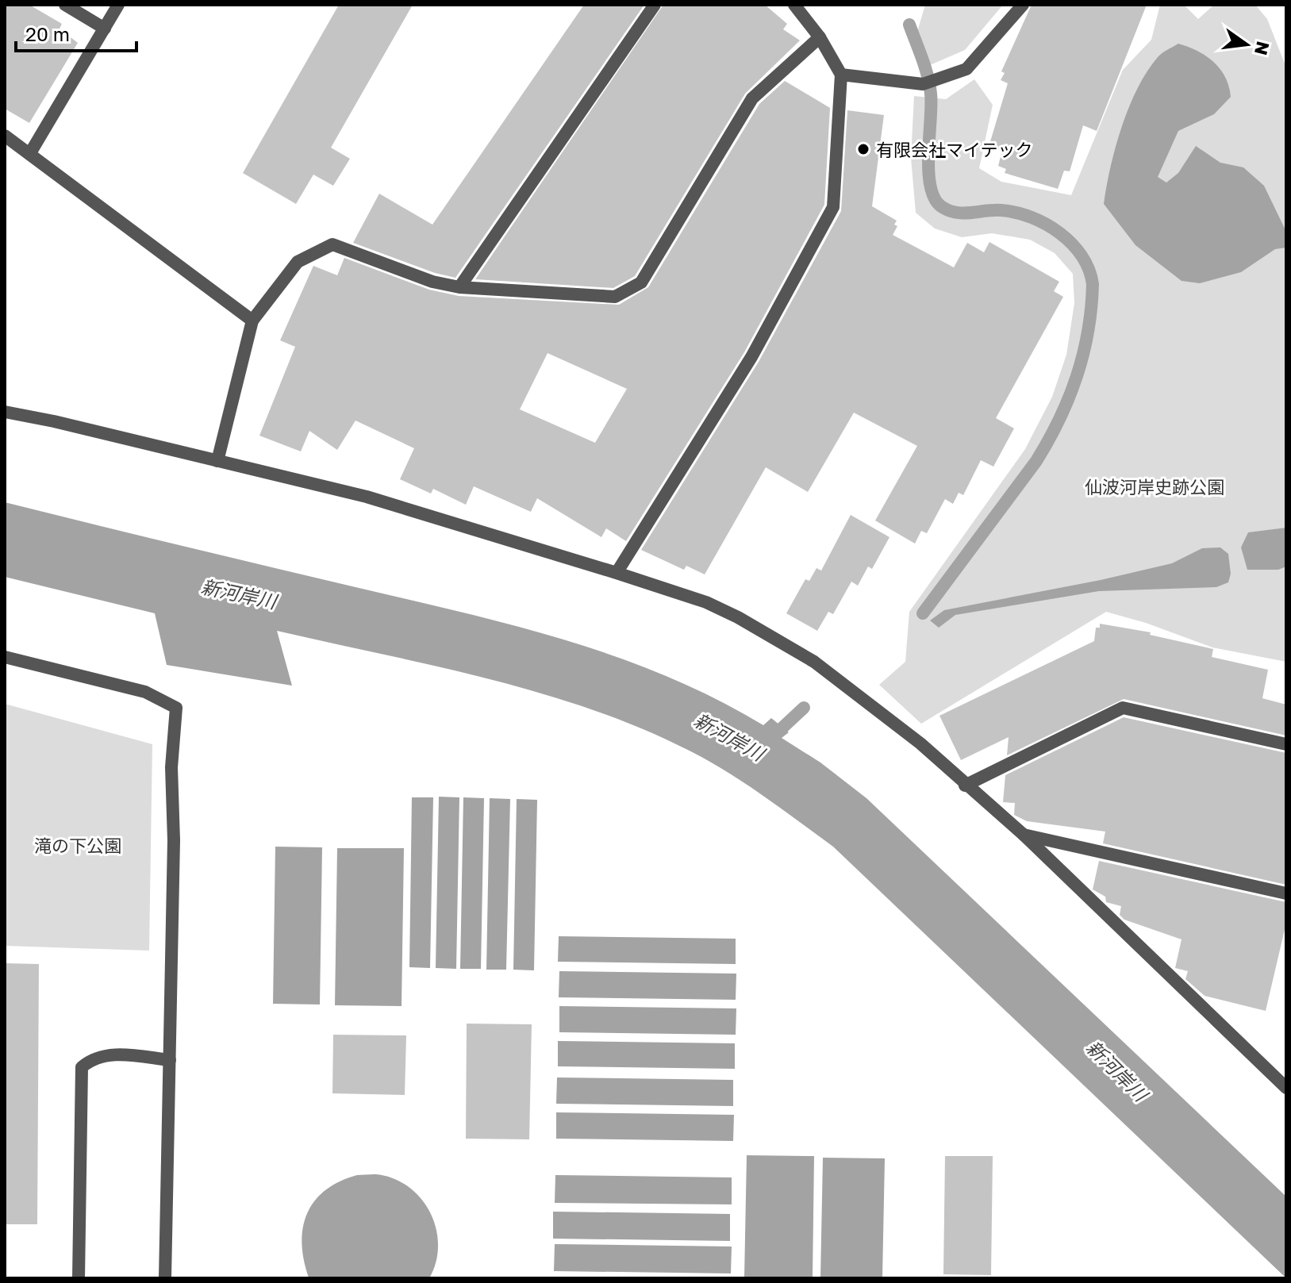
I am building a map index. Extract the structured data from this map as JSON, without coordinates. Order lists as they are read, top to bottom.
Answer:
{
  "water": ["新河岸川"],
  "parks": ["仙波河岸史跡公園", "滝の下公園"],
  "places": ["有限会社マイテック"],
  "scale_bar": "20 m",
  "north": "right"
}
